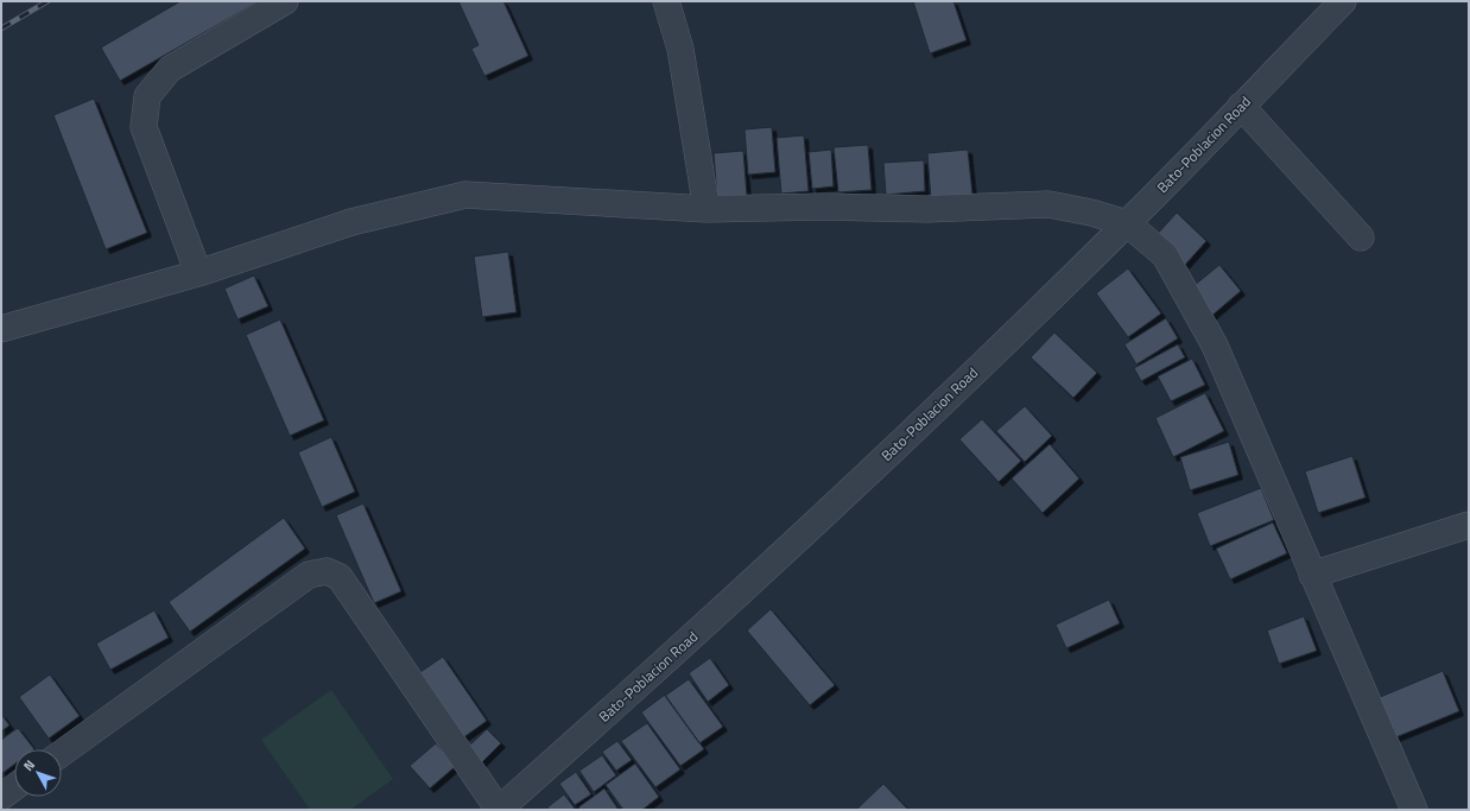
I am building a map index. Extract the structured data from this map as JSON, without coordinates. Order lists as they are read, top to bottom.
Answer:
{
  "streets": {
    "street": ["Bato-Poblacion Road"]
  },
  "north": "top left"
}
